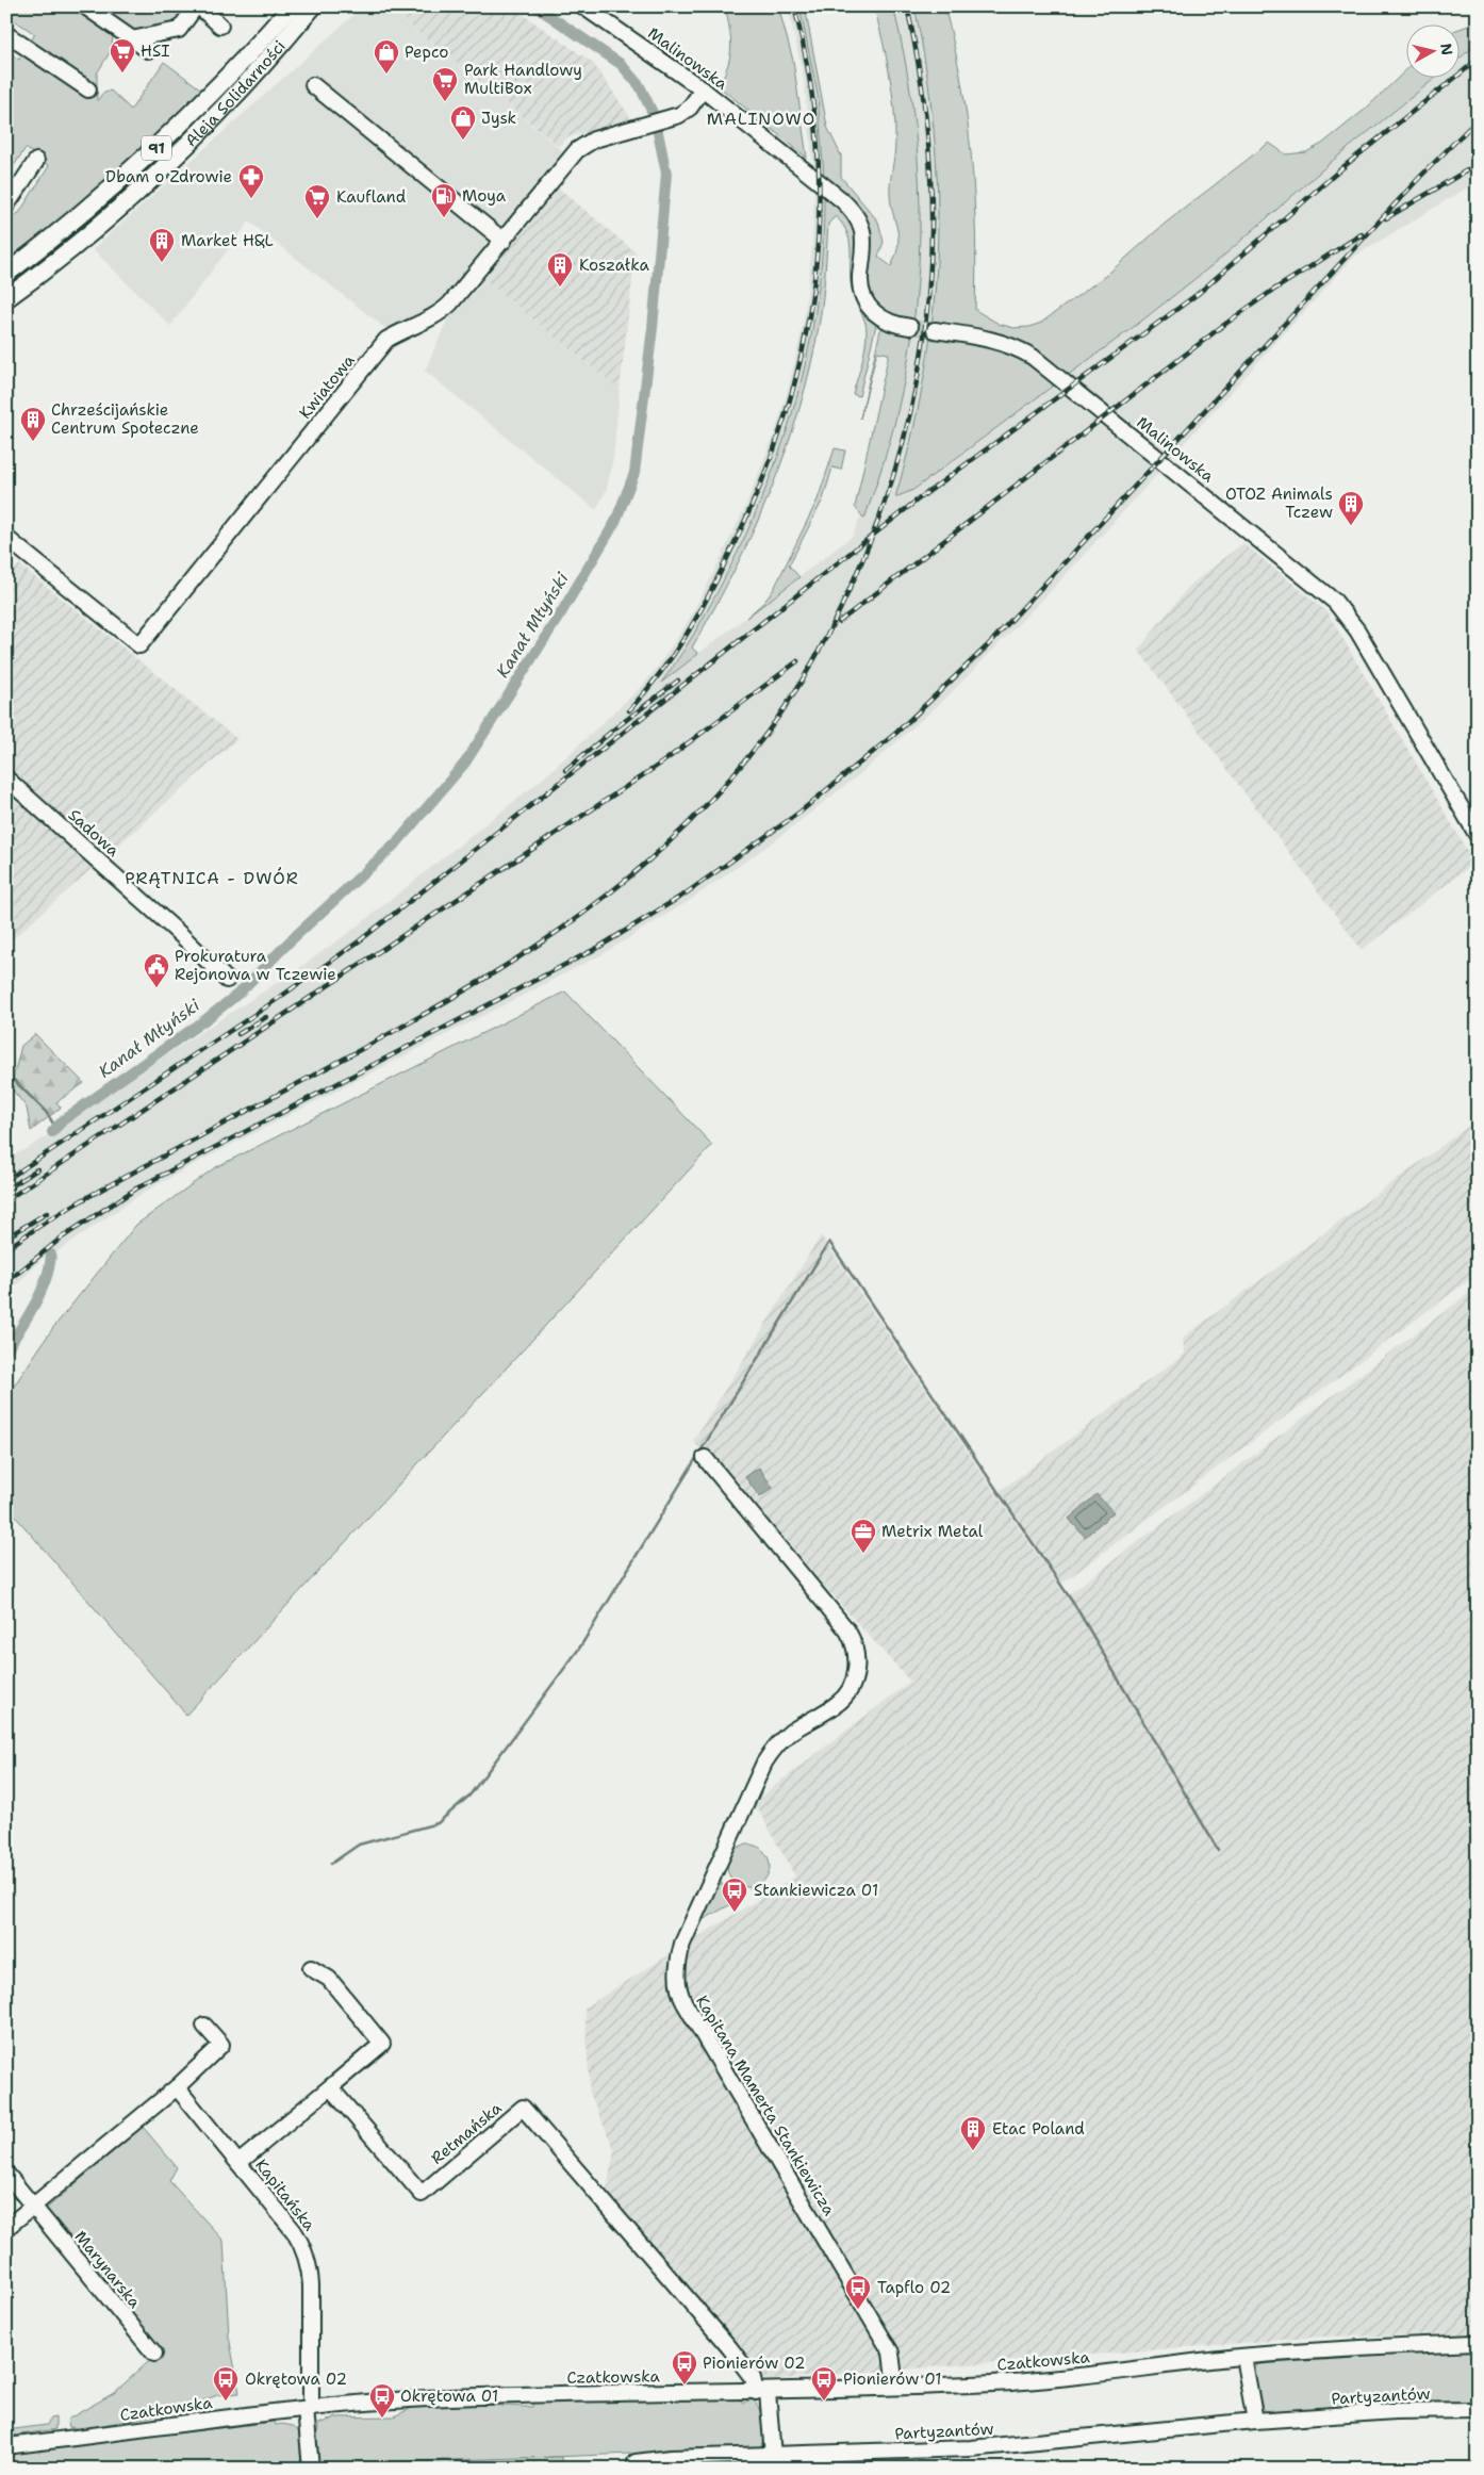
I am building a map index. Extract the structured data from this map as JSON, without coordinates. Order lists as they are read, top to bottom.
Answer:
{
  "streets": {
    "main road": ["Aleja Solidarności", "91"],
    "street": [
      "Malinowska",
      "Kwiatowa",
      "Sadowa",
      "Kapitana Mamerta Stankiewicza",
      "Retmańska",
      "Kapitańska",
      "Marynarska",
      "Czatkowska",
      "Partyzantów"
    ]
  },
  "crossings": [
    ["Malinowska", "Kwiatowa"],
    ["Kapitana Mamerta Stankiewicza", "Czatkowska"],
    ["Retmańska", "Czatkowska"],
    ["Kapitańska", "Czatkowska"]
  ],
  "districts": ["MALINOWO", "PRĄTNICA - DWÓR"],
  "water": ["Kanał Młyński"],
  "places": {
    "supermarket": ["HSI", "Park Handlowy MultiBox", "Kaufland"],
    "shop": ["Pepco", "Jysk"],
    "pharmacy": ["Dbam o Zdrowie"],
    "fuel station": ["Moya"],
    "building": [
      "Market H&L",
      "Koszałka",
      "Chrześcijańskie Centrum Społeczne",
      "OTOZ Animals Tczew",
      "Etac Poland"
    ],
    "public building": ["Prokuratura Rejonowa w Tczewie"],
    "office": ["Metrix Metal"],
    "bus stop": [
      "Stankiewicza 01",
      "Tapflo 02",
      "Pionierów 02",
      "Okrętowa 02",
      "Pionierów 01",
      "Okrętowa 01"
    ]
  },
  "north": "right"
}
